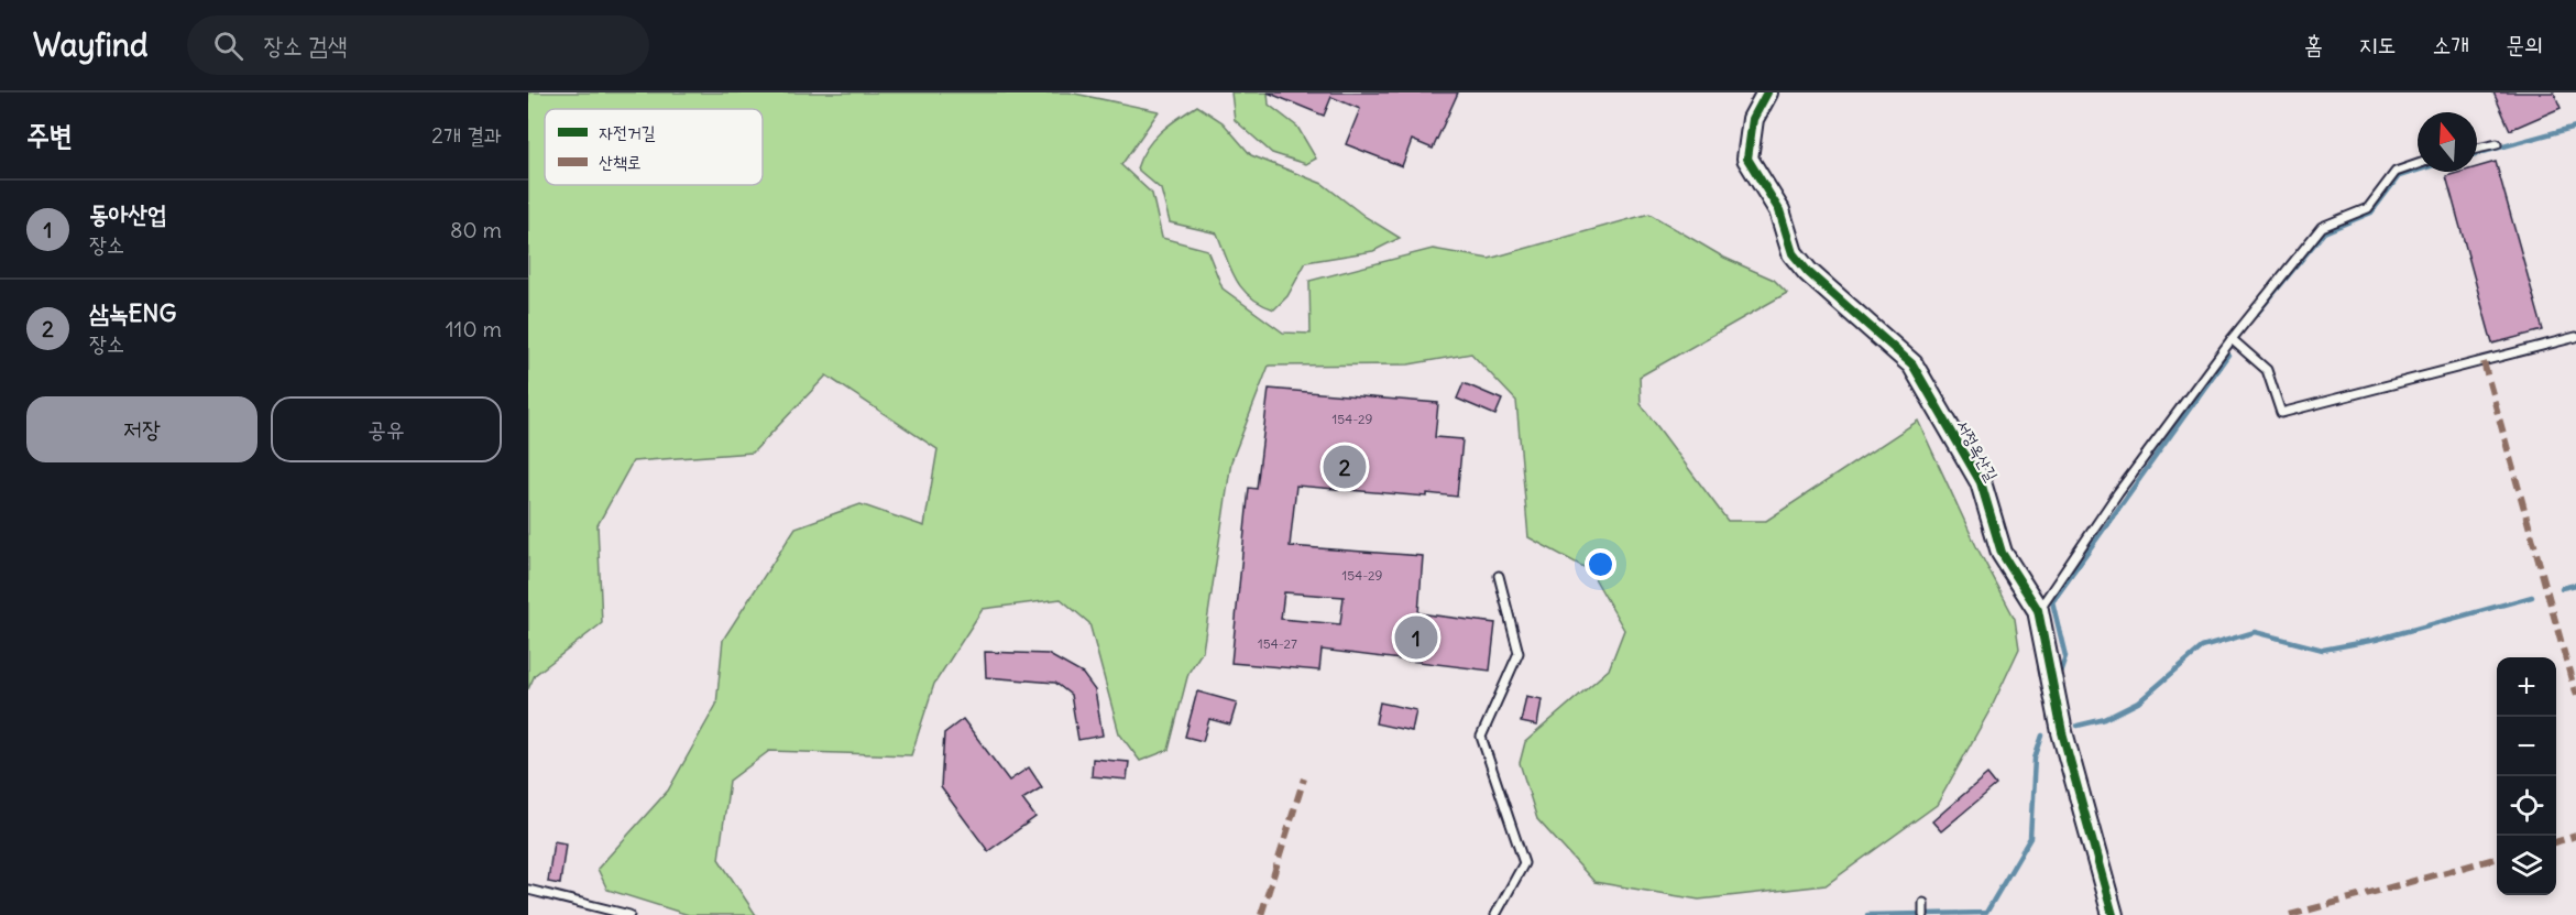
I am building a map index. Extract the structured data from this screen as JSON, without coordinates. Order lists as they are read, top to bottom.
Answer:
{
  "streets": {
    "street": ["서정옥산길"]
  },
  "house_numbers": ["154-29", "154-29", "154-27"],
  "legend": ["자전거길", "산책로"],
  "north": "top",
  "page": {
    "header": "Wayfind",
    "search": "장소 검색",
    "nav": [
      "홈",
      "지도",
      "소개",
      "문의"
    ],
    "heading": ["주변", "2개 결과"],
    "list": [
      {
        "mark": "1",
        "name": "동아산업",
        "note": "장소",
        "value": "80 m"
      },
      {
        "mark": "2",
        "name": "삼녹ENG",
        "note": "장소",
        "value": "110 m"
      }
    ],
    "buttons": ["저장", "공유"],
    "pins": ["2", "1"],
    "map_buttons": ["+", "−"]
  }
}
